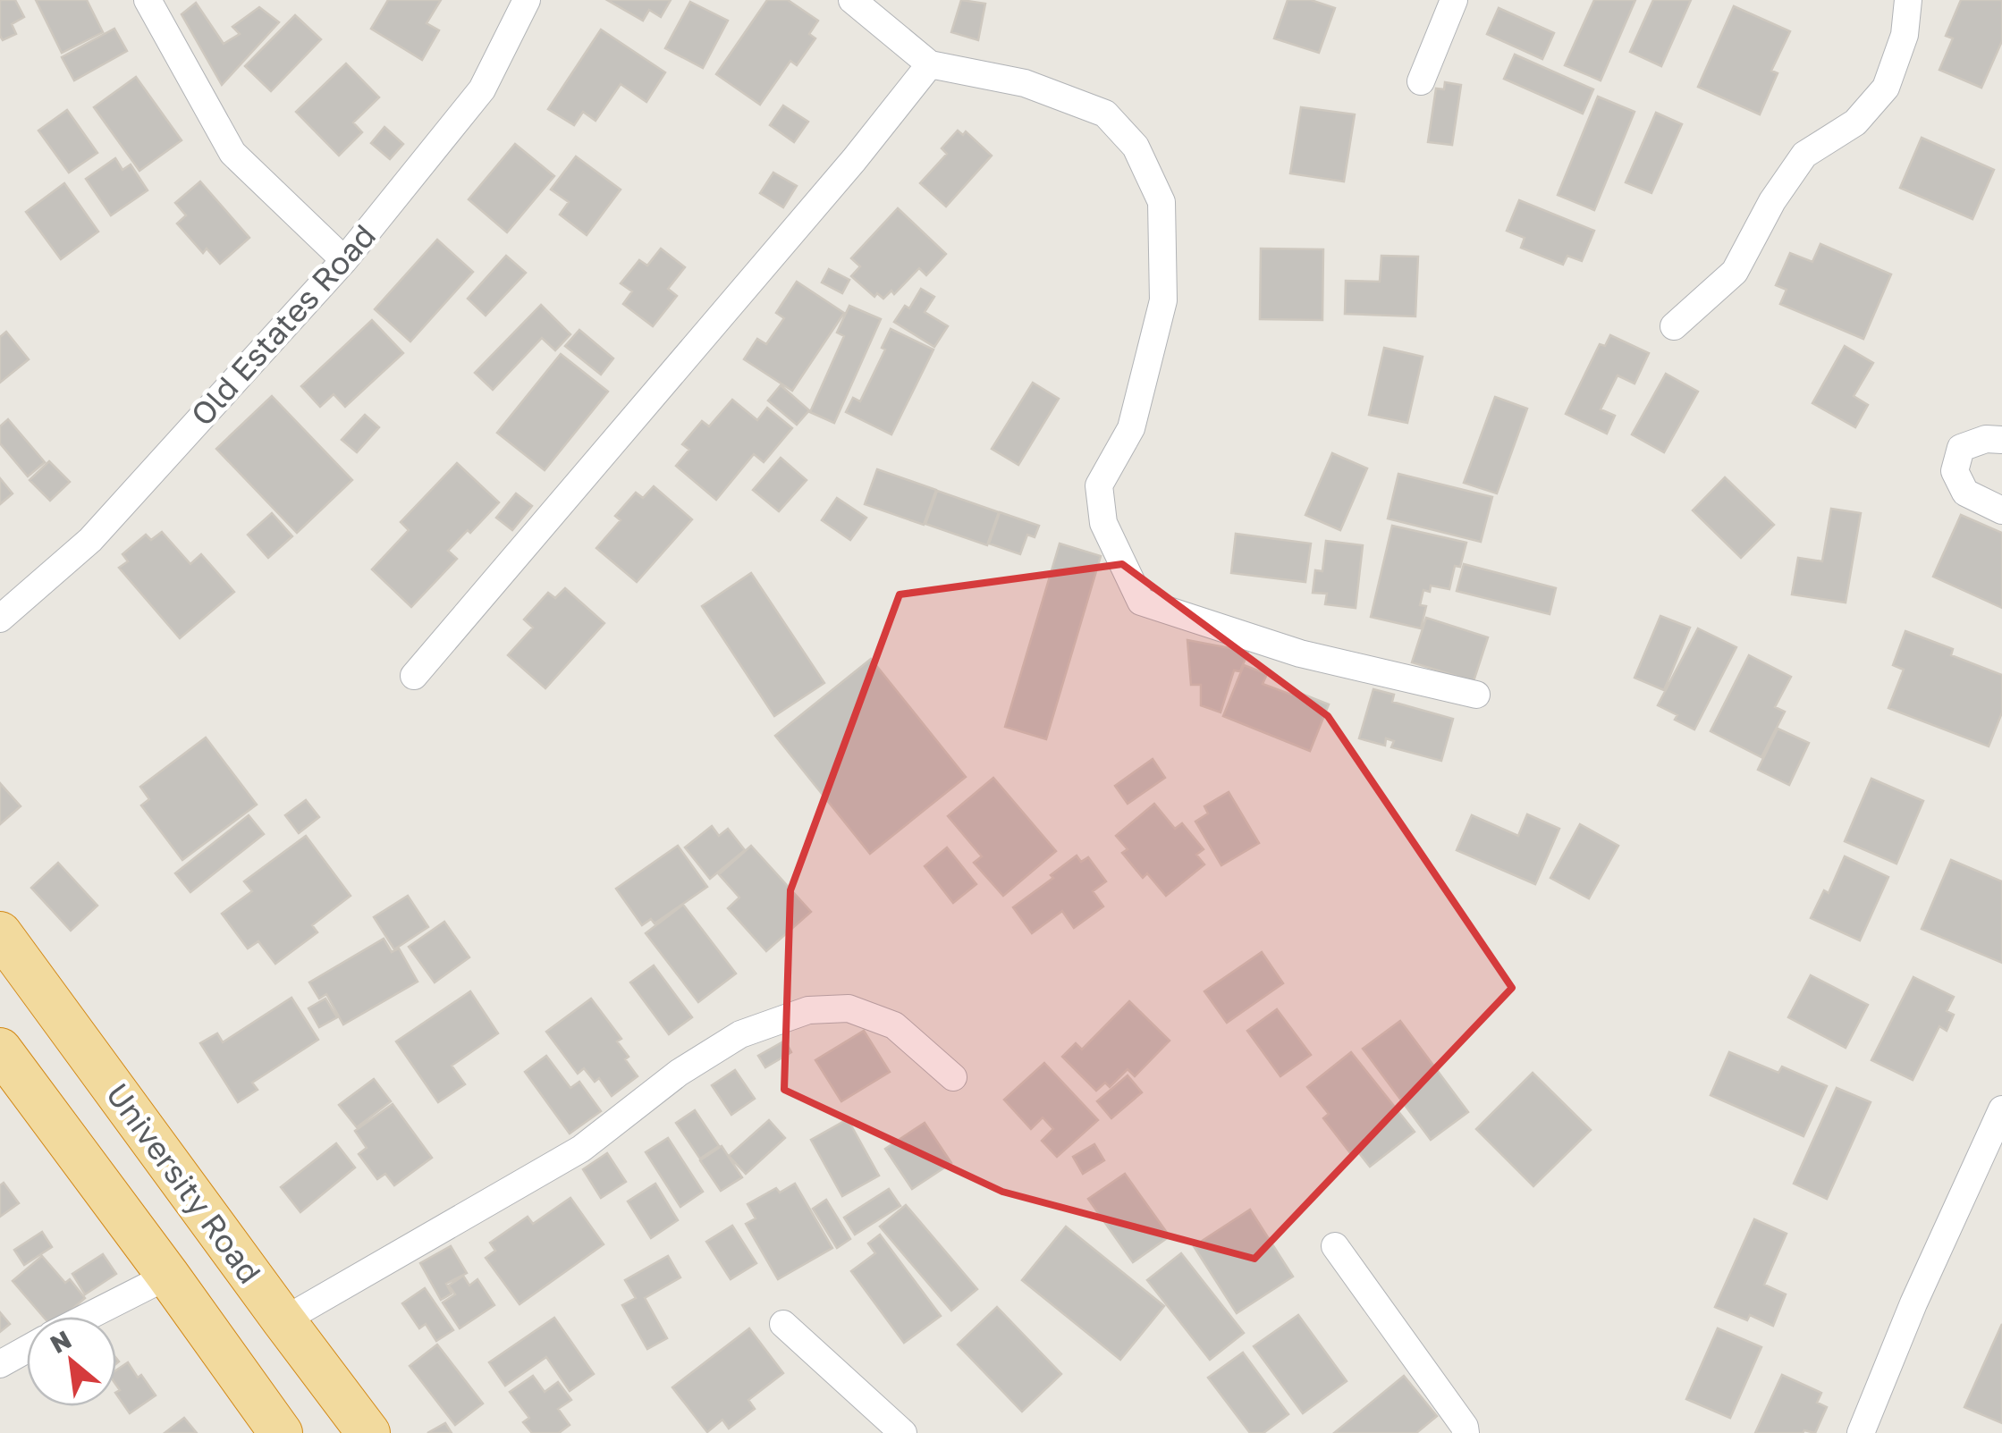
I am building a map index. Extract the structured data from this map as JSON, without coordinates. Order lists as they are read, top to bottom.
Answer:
{
  "streets": {
    "highway": ["University Road"],
    "street": ["Old Estates Road"]
  },
  "north": "top left"
}
